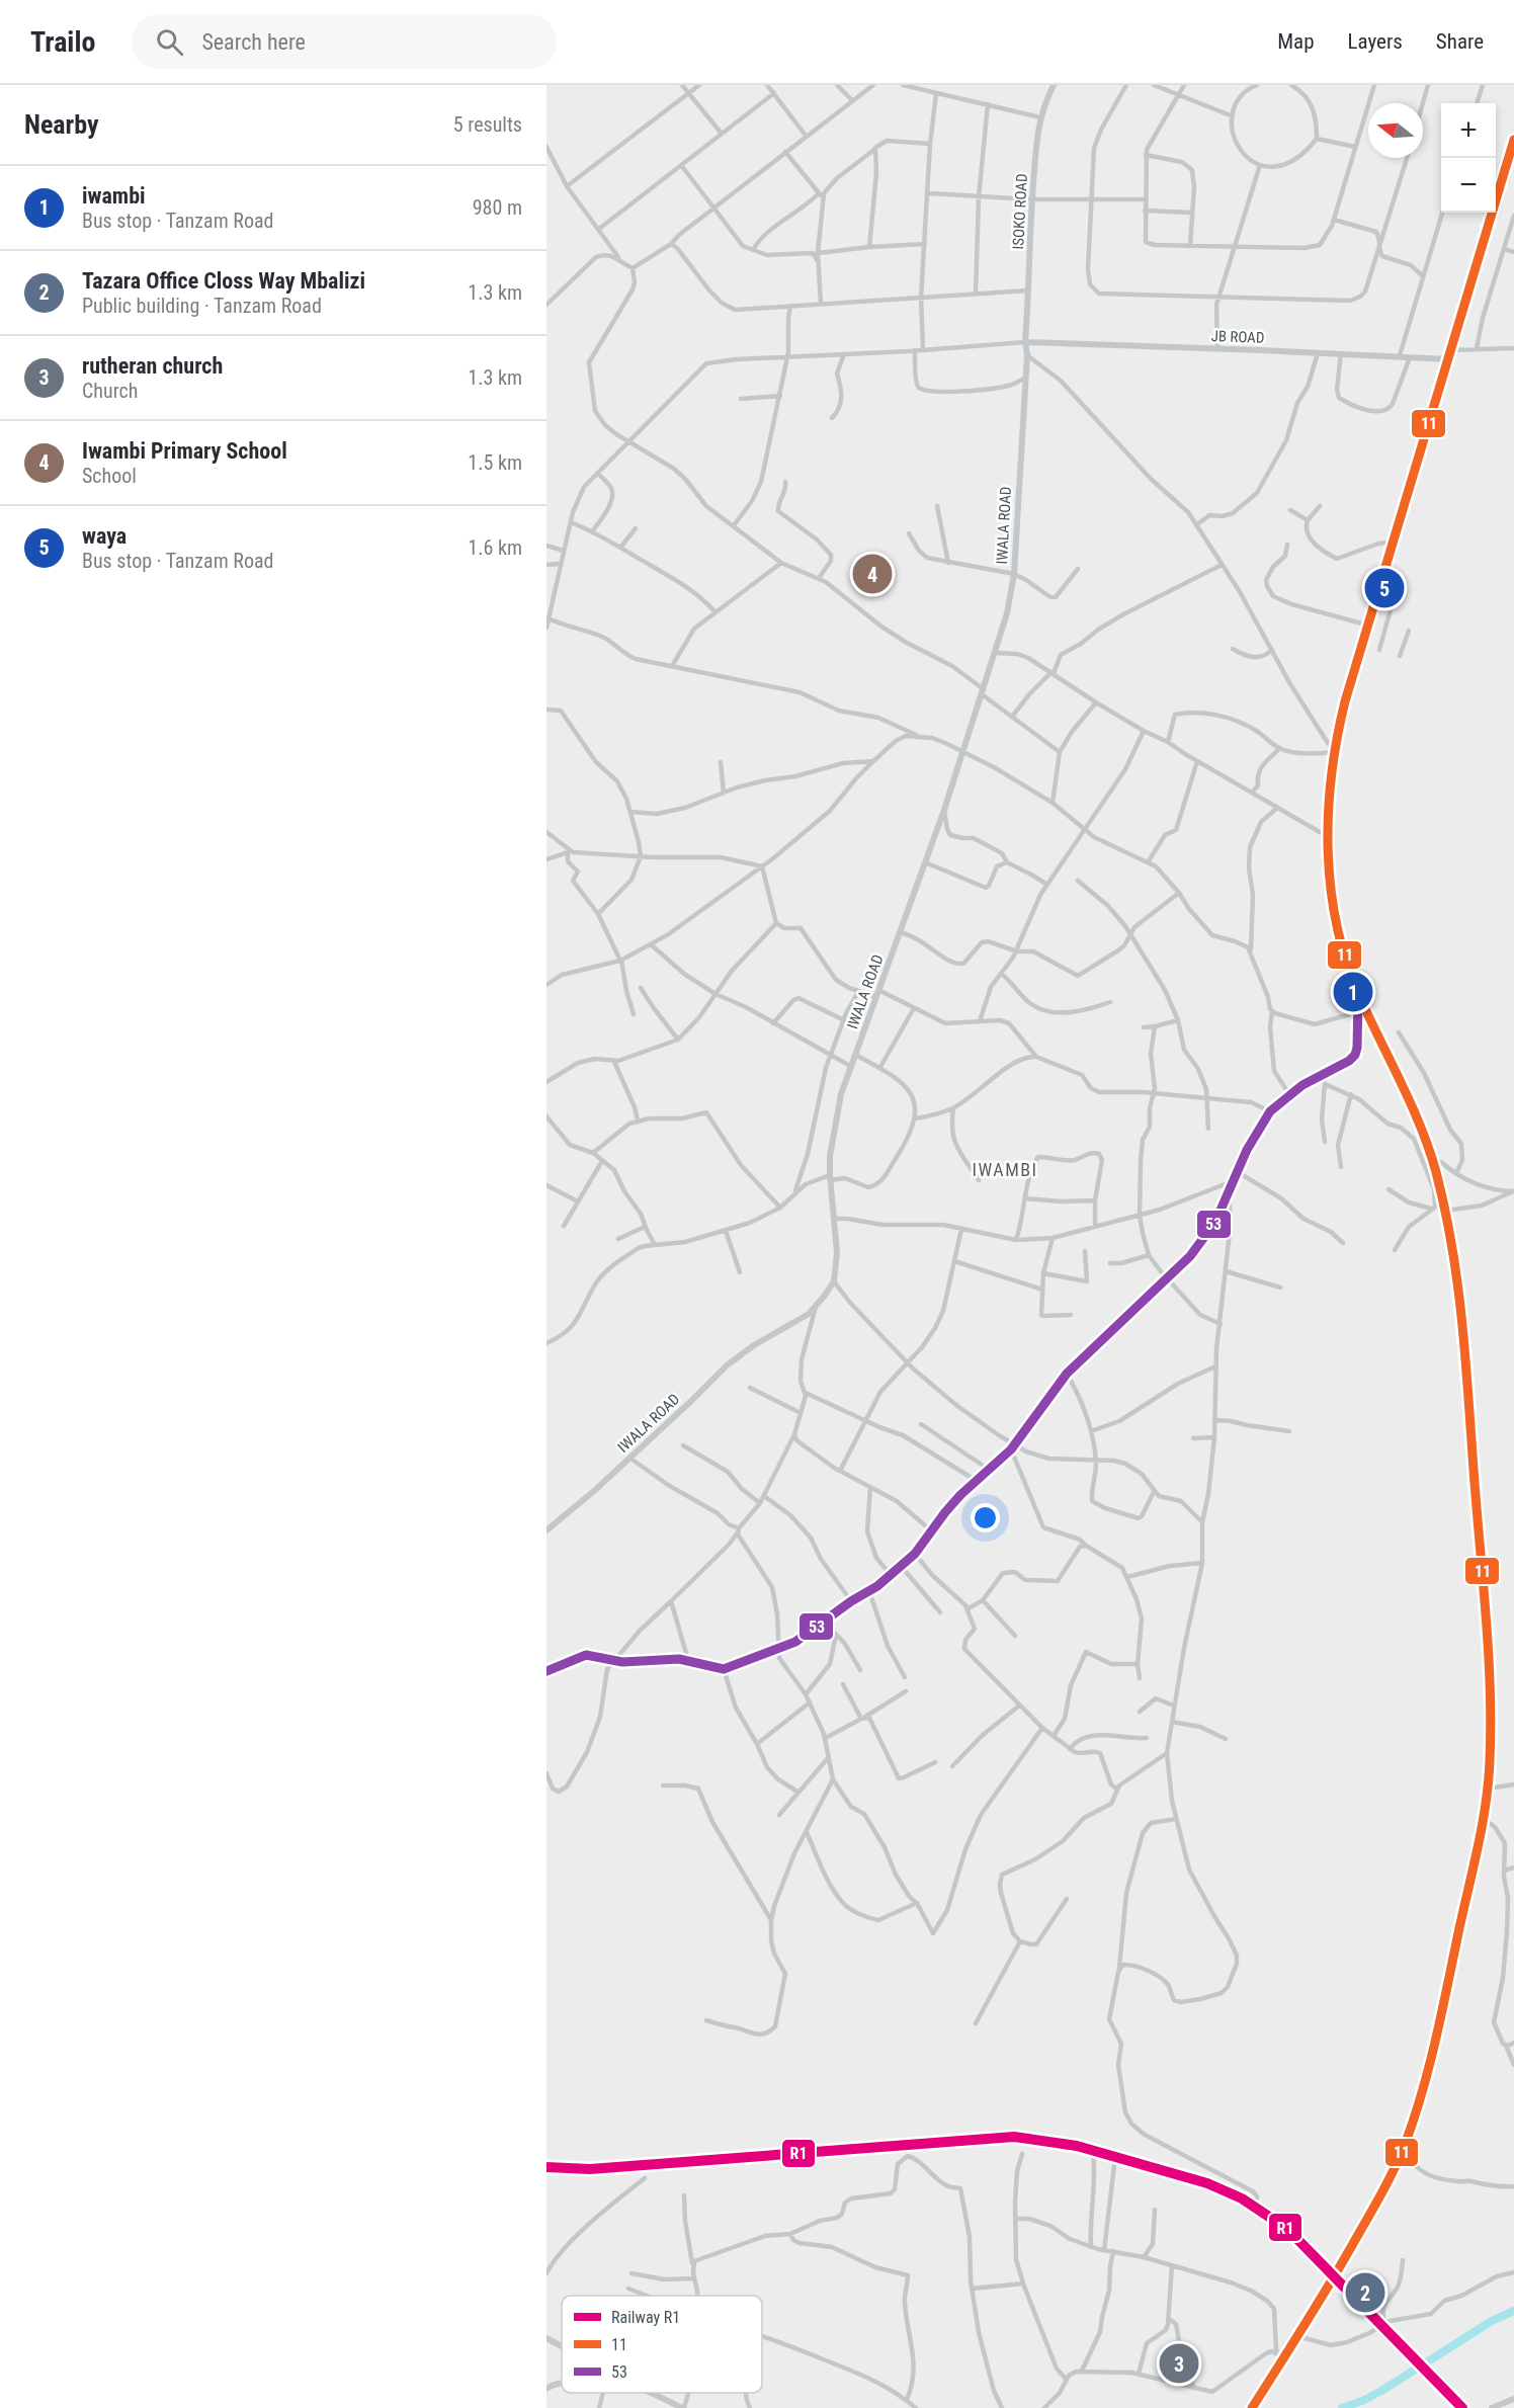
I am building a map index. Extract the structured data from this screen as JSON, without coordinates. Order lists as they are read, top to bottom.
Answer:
{
  "streets": {
    "street": ["ISOKO ROAD", "JB ROAD", "IWALA ROAD"]
  },
  "crossings": [
    ["ISOKO ROAD", "JB ROAD"],
    ["ISOKO ROAD", "IWALA ROAD"],
    ["JB ROAD", "IWALA ROAD"]
  ],
  "districts": ["IWAMBI"],
  "lines": ["transit line 11", "transit line 53", "rail line R1"],
  "legend": ["Railway R1", "11", "53"],
  "north": "left",
  "page": {
    "header": "Trailo",
    "search": "Search here",
    "nav": ["Map", "Layers", "Share"],
    "heading": ["Nearby", "5 results"],
    "map_buttons": ["+", "−"],
    "list": [
      {
        "mark": "1",
        "name": "iwambi",
        "note": "Bus stop · Tanzam Road",
        "value": "980 m"
      },
      {
        "mark": "2",
        "name": "Tazara Office Closs Way Mbalizi",
        "note": "Public building · Tanzam Road",
        "value": "1.3 km"
      },
      {
        "mark": "3",
        "name": "rutheran church",
        "note": "Church",
        "value": "1.3 km"
      },
      {
        "mark": "4",
        "name": "Iwambi Primary School",
        "note": "School",
        "value": "1.5 km"
      },
      {
        "mark": "5",
        "name": "waya",
        "note": "Bus stop · Tanzam Road",
        "value": "1.6 km"
      }
    ],
    "pins": [
      "4",
      "5",
      "1",
      "2",
      "3"
    ]
  }
}
